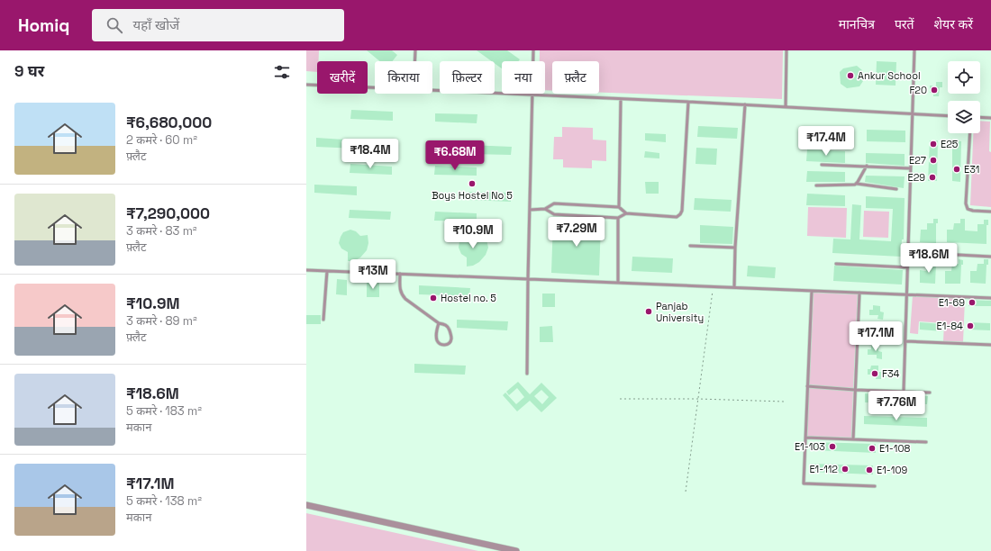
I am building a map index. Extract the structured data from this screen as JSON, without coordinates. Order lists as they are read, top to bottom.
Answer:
{
  "places": [
    "Ankur School",
    "F20",
    "E25",
    "E27",
    "E31",
    "E29",
    "Boys Hostel No 5",
    "Hostel no. 5",
    "E1-69",
    "Panjab University",
    "E1-84",
    "F34",
    "E1-103",
    "E1-108",
    "E1-112",
    "E1-109"
  ],
  "page": {
    "header": "Homiq",
    "search": "यहाँ खोजें",
    "nav": ["मानचित्र", "परतें", "शेयर करें"],
    "heading": "9 घर",
    "chip": [
      "खरीदें",
      "किराया",
      "फ़िल्टर",
      "नया",
      "फ़्लैट"
    ],
    "list": [
      {
        "name": "₹6,680,000",
        "note": "2 कमरे · 60 m² · फ़्लैट"
      },
      {
        "name": "₹7,290,000",
        "note": "3 कमरे · 83 m² · फ़्लैट"
      },
      {
        "name": "₹10.9M",
        "note": "3 कमरे · 89 m² · फ़्लैट"
      },
      {
        "name": "₹18.6M",
        "note": "5 कमरे · 183 m² · मकान"
      },
      {
        "name": "₹17.1M",
        "note": "5 कमरे · 138 m² · मकान"
      }
    ],
    "price": [
      "₹17.4M",
      "₹18.4M",
      "₹6.68M",
      "₹7.29M",
      "₹10.9M",
      "₹18.6M",
      "₹13M",
      "₹17.1M",
      "₹7.76M"
    ]
  }
}
